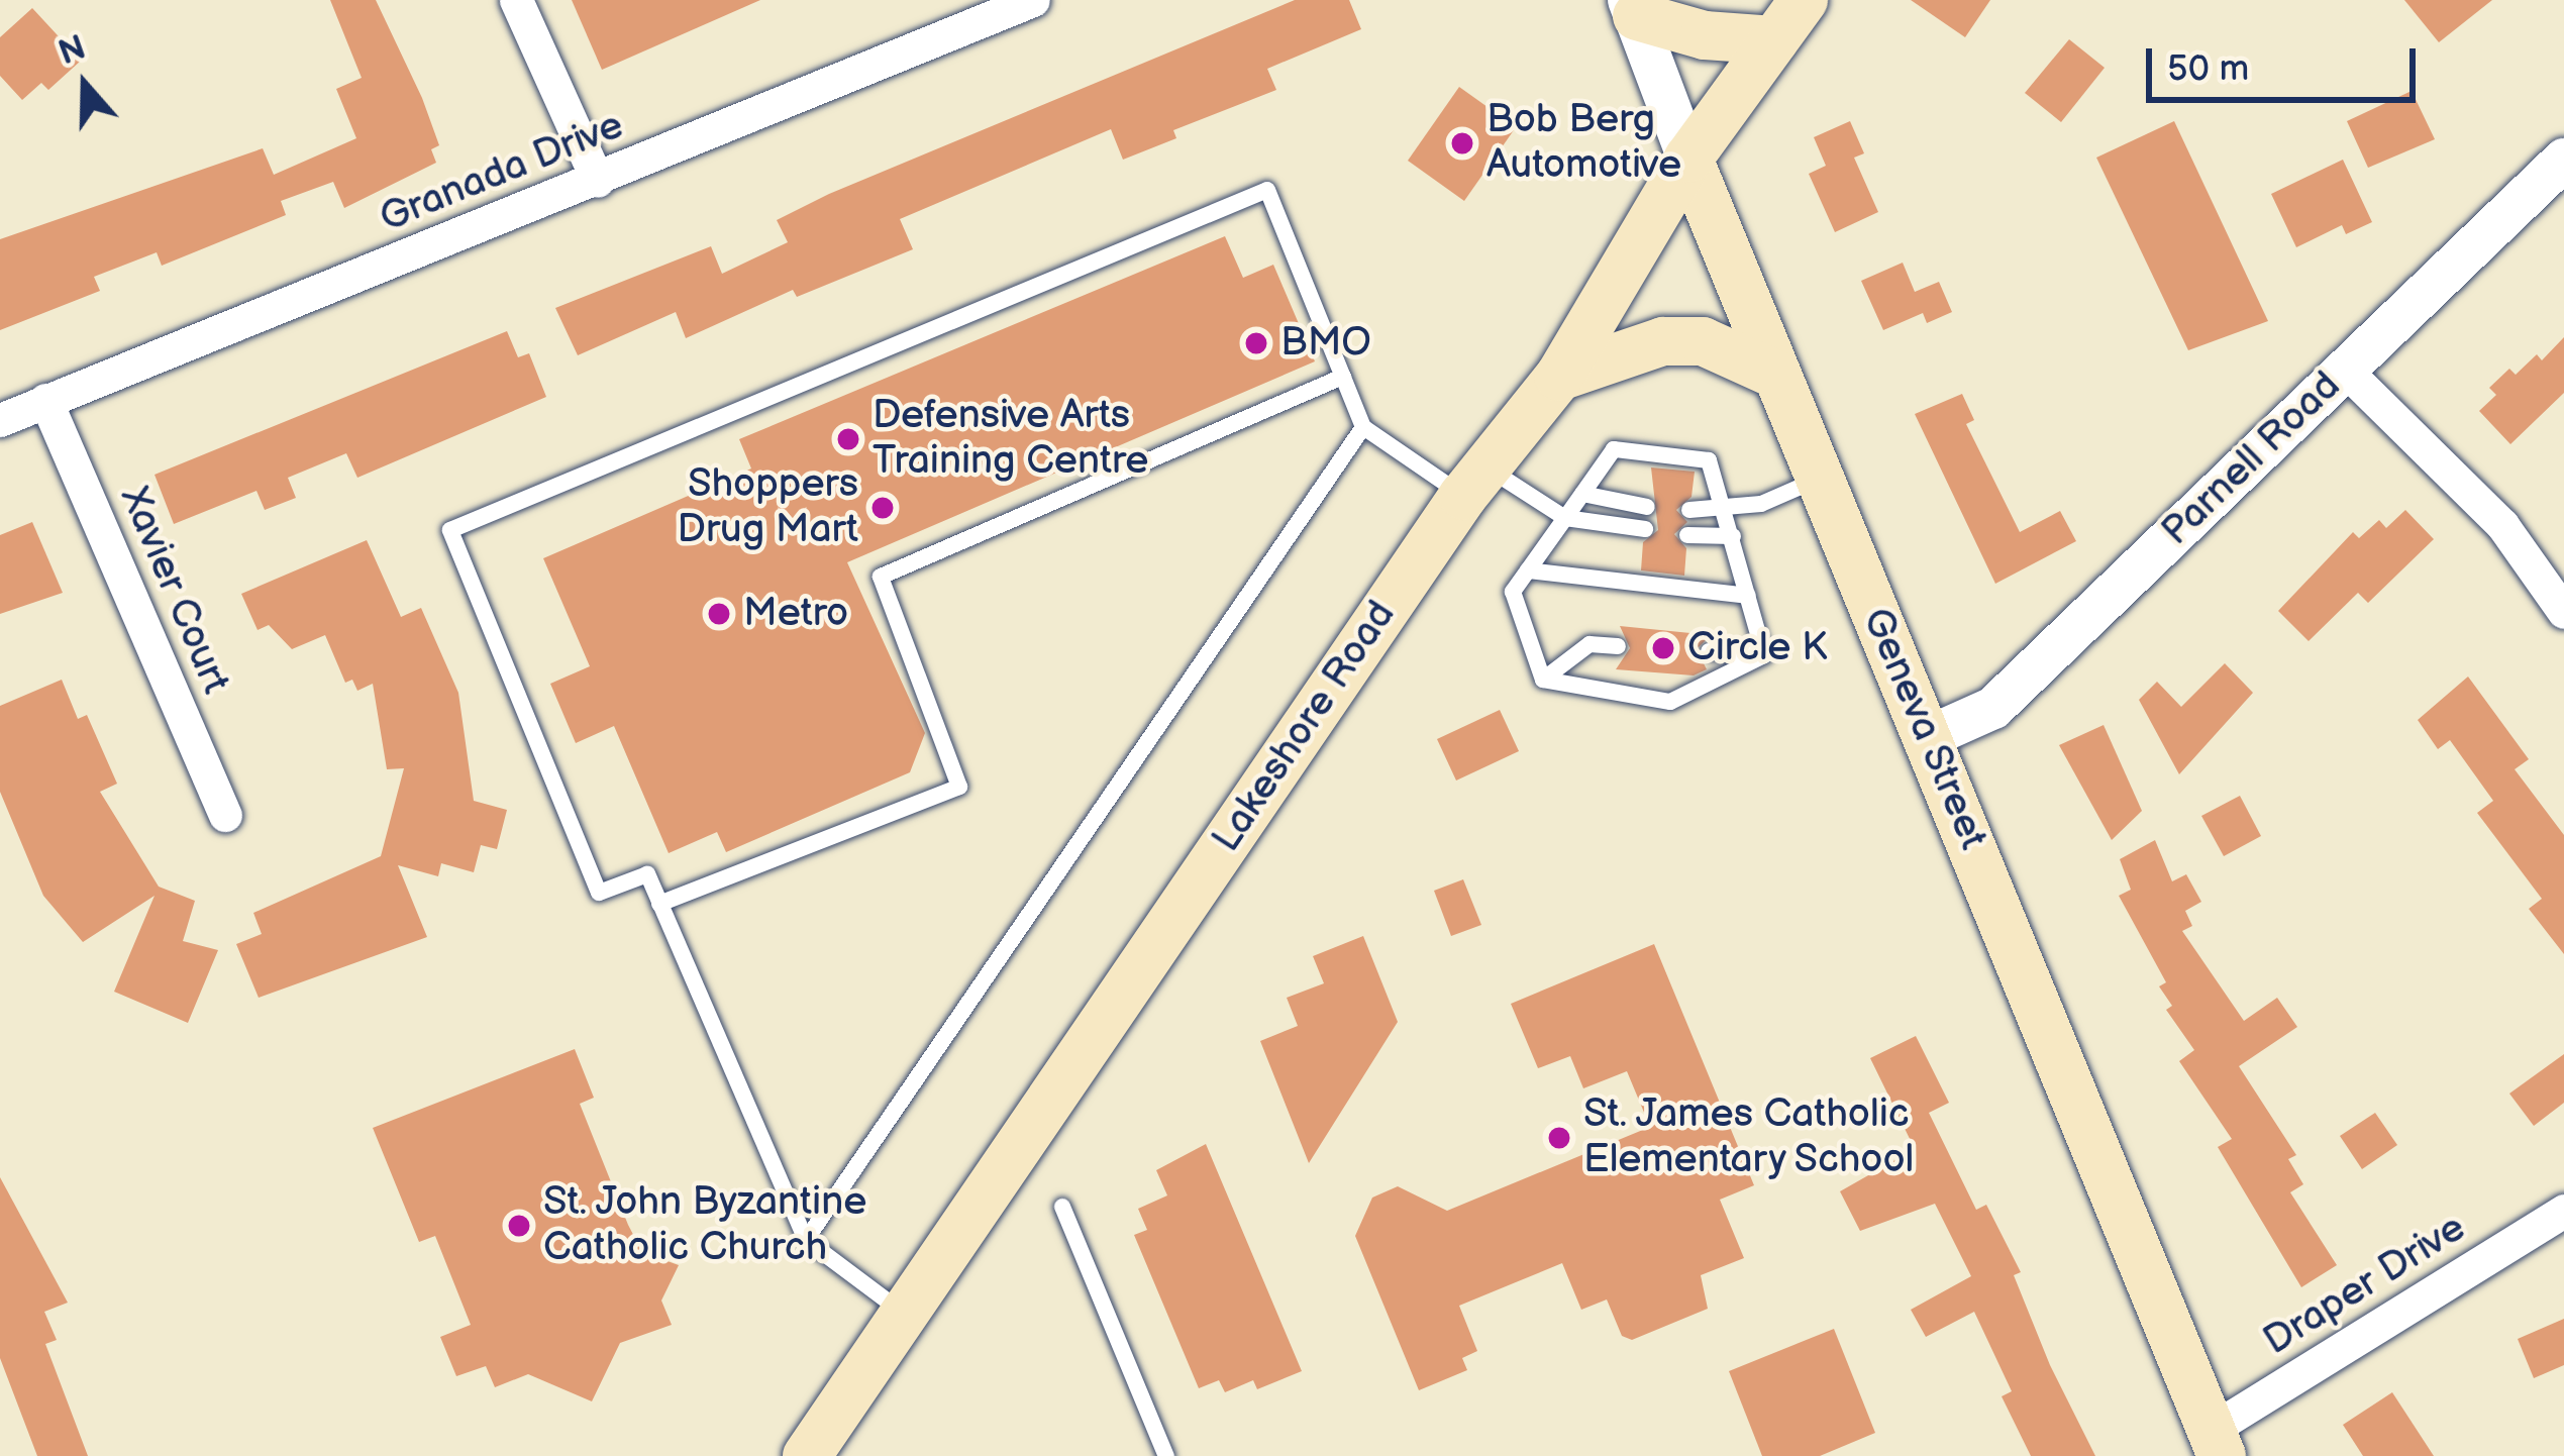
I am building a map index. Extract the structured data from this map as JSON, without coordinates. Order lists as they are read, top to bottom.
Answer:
{
  "streets": {
    "main road": ["Lakeshore Road", "Geneva Street"],
    "street": [
      "Granada Drive",
      "Parnell Road",
      "Xavier Court",
      "Draper Drive"
    ]
  },
  "crossings": [
    ["Granada Drive", "Xavier Court"],
    ["Parnell Road", "Geneva Street"],
    ["Lakeshore Road", "Geneva Street"],
    ["Geneva Street", "Draper Drive"]
  ],
  "places": [
    "Bob Berg Automotive",
    "BMO",
    "Defensive Arts Training Centre",
    "Shoppers Drug Mart",
    "Metro",
    "Circle K",
    "St. James Catholic Elementary School",
    "St. John Byzantine Catholic Church"
  ],
  "scale_bar": "50 m",
  "north": "top"
}
